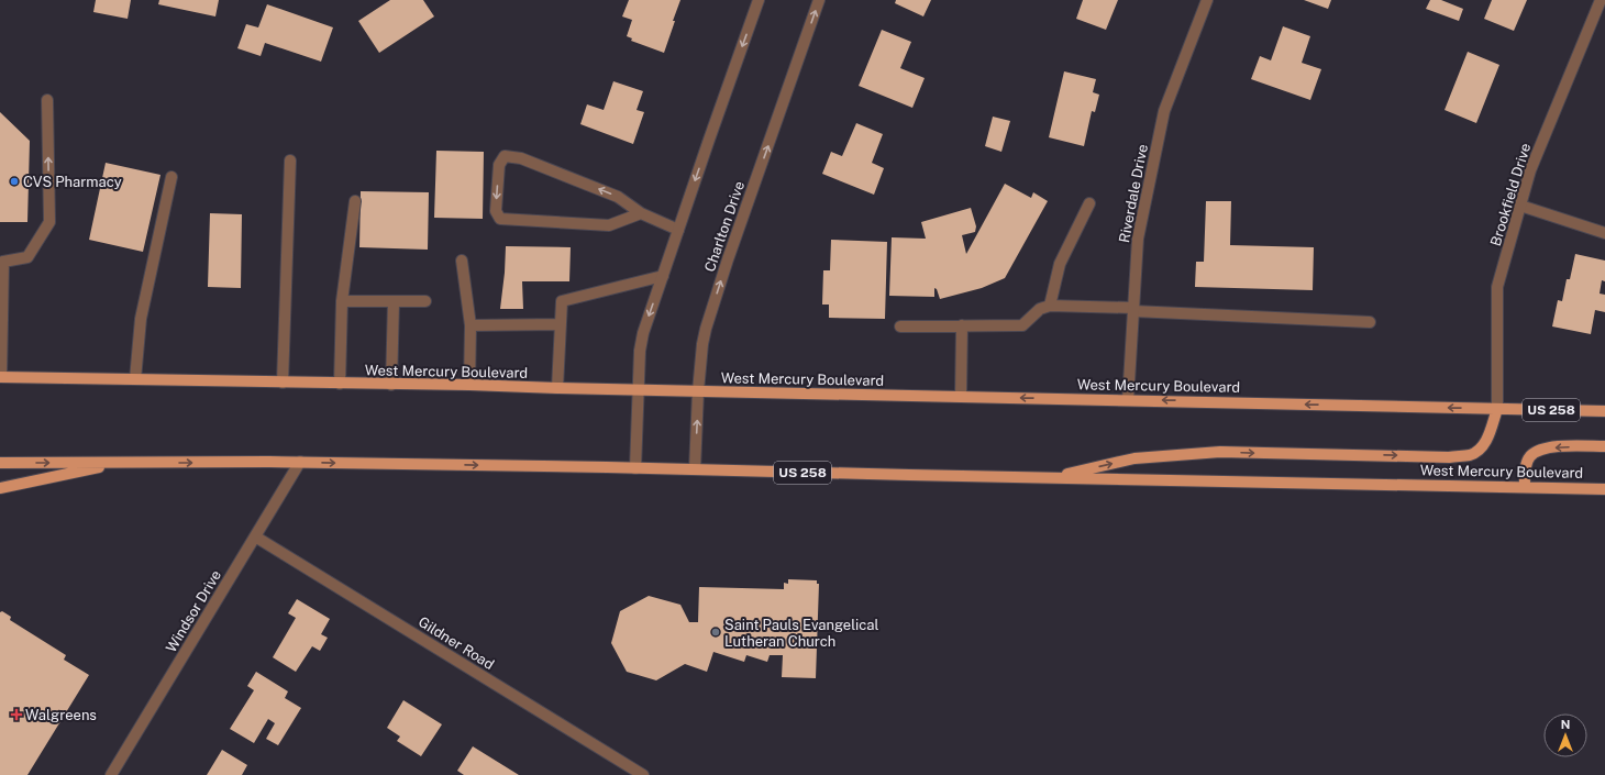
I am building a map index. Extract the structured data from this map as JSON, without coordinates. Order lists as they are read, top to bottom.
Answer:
{
  "streets": {
    "main road": ["West Mercury Boulevard", "US 258"],
    "street": [
      "Riverdale Drive",
      "Brookfield Drive",
      "Charlton Drive",
      "Windsor Drive",
      "Gildner Road"
    ]
  },
  "crossings": [
    ["Riverdale Drive", "West Mercury Boulevard"],
    ["Brookfield Drive", "West Mercury Boulevard"],
    ["Charlton Drive", "West Mercury Boulevard"],
    ["West Mercury Boulevard", "Windsor Drive"],
    ["Windsor Drive", "Gildner Road"]
  ],
  "places": {
    "other": ["CVS Pharmacy", "Saint Pauls Evangelical Lutheran Church"],
    "health": ["Walgreens"]
  },
  "north": "top"
}
